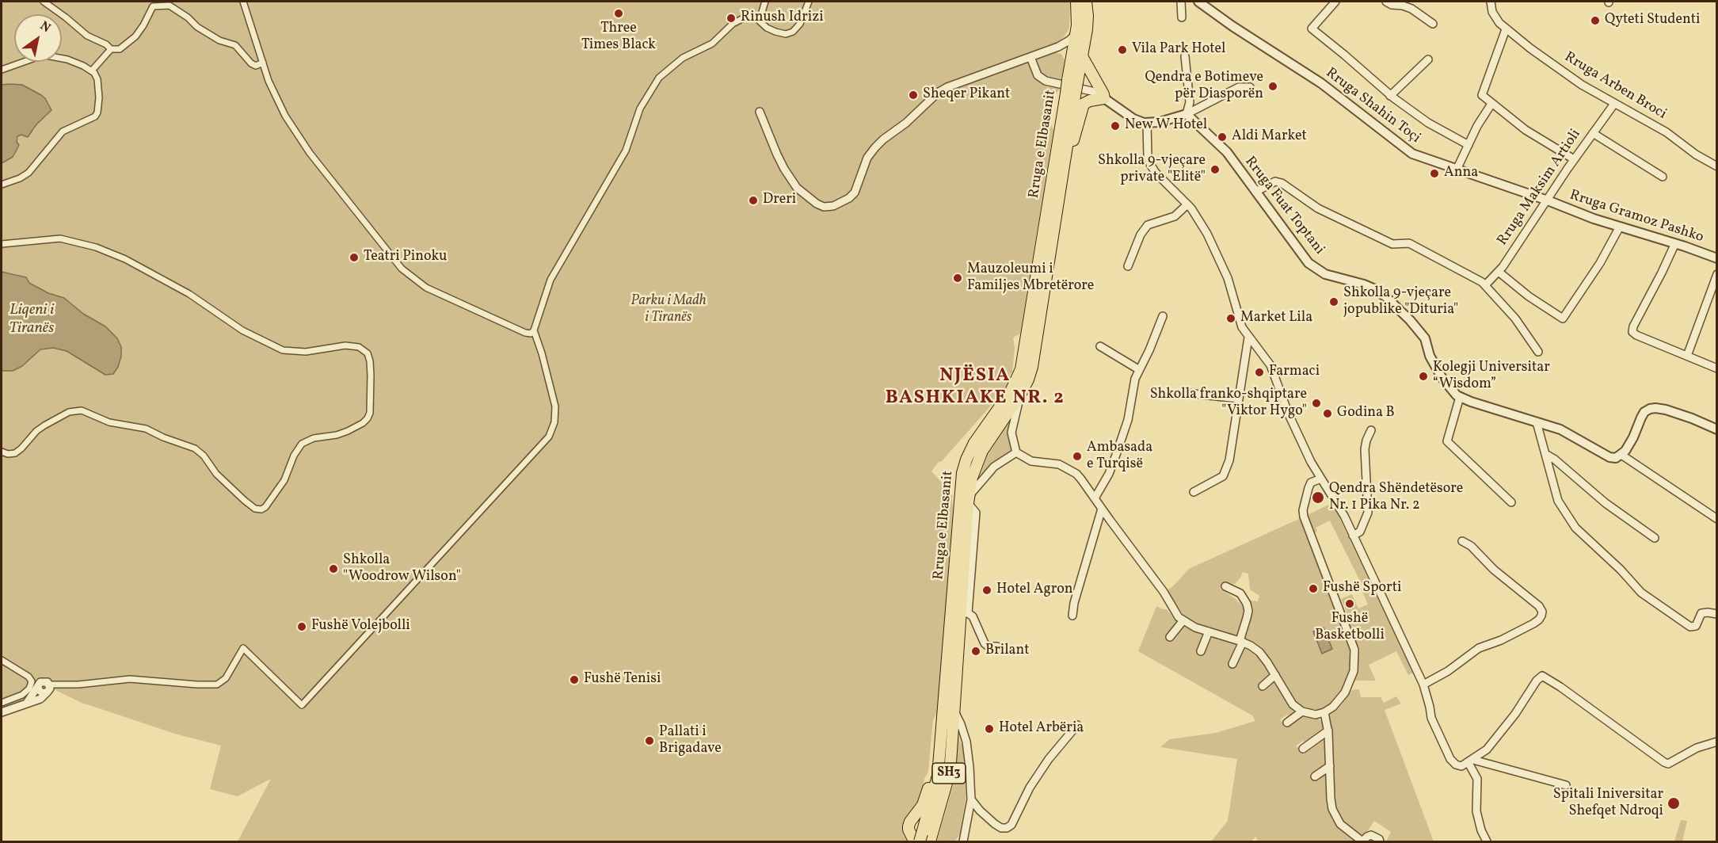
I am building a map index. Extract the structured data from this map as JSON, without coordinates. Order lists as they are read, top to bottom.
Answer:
{
  "streets": {
    "main road": ["Rruga e Elbasanit", "SH3"],
    "street": [
      "Rruga Arben Broci",
      "Rruga Shahin Toçi",
      "Rruga Maksim Artioli",
      "Rruga Fuat Toptani",
      "Rruga Gramoz Pashko"
    ]
  },
  "crossings": [
    ["Rruga Arben Broci", "Rruga Maksim Artioli"],
    ["Rruga Shahin Toçi", "Rruga Maksim Artioli"],
    ["Rruga Shahin Toçi", "Rruga Gramoz Pashko"],
    ["Rruga Maksim Artioli", "Rruga Gramoz Pashko"]
  ],
  "districts": ["NJËSIA BASHKIAKE NR. 2"],
  "water": ["Liqeni i Tiranës"],
  "parks": ["Parku i Madh i Tiranës"],
  "places": [
    "Three Times Black",
    "Rinush Idrizi",
    "Qyteti Studenti",
    "Vila Park Hotel",
    "Qendra e Botimeve për Diasporën",
    "Sheqer Pikant",
    "New W Hotel",
    "Aldi Market",
    "Shkolla 9-vjeçare private \"Elitë\"",
    "Anna",
    "Dreri",
    "Teatri Pinoku",
    "Mauzoleumi i Familjes Mbretërore",
    "Shkolla 9-vjeçare jopublike \"Dituria\"",
    "Market Lila",
    "Farmaci",
    "Kolegji Universitar “Wisdom”",
    "Shkolla franko-shqiptare \"Viktor Hygo\"",
    "Godina B",
    "Ambasada e Turqisë",
    "Qendra Shëndetësore Nr. 1 Pika Nr. 2",
    "Shkolla \"Woodrow Wilson\"",
    "Fushë Sporti",
    "Hotel Agron",
    "Fushë Basketbolli",
    "Fushë Volejbolli",
    "Brilant",
    "Fushë Tenisi",
    "Hotel Arbëria",
    "Pallati i Brigadave",
    "Spitali Iniversitar Shefqet Ndroqi"
  ],
  "north": "top right"
}
